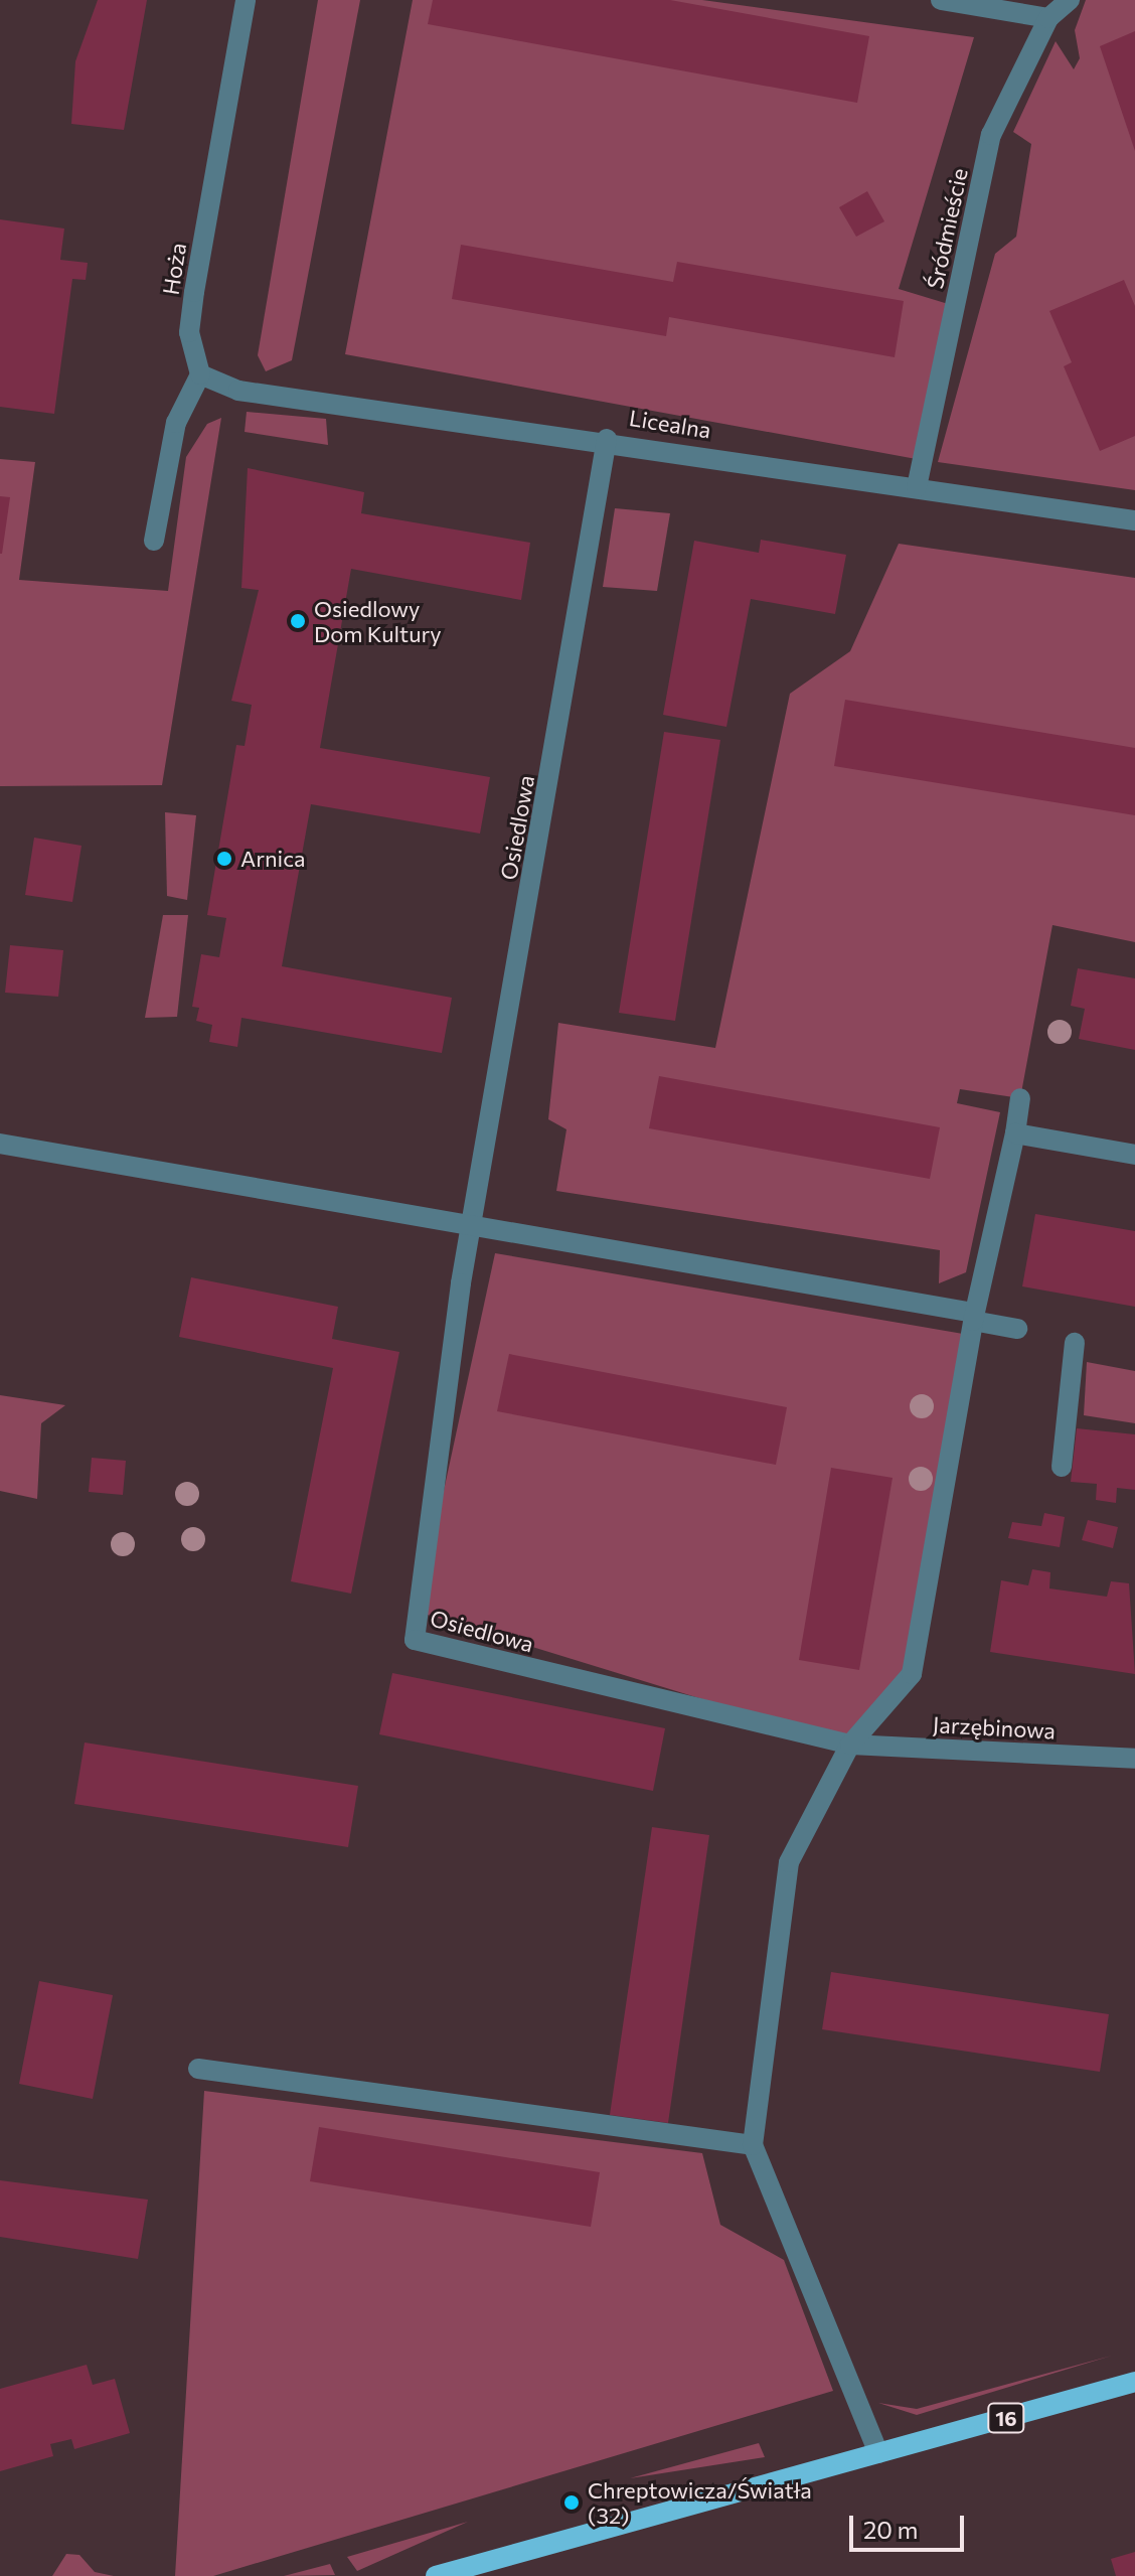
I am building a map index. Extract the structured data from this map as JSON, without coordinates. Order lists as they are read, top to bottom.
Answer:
{
  "streets": {
    "main road": ["16"],
    "street": [
      "Śródmieście",
      "Hoża",
      "Licealna",
      "Osiedlowa",
      "Jarzębinowa"
    ]
  },
  "crossings": [
    ["Śródmieście", "Licealna"],
    ["Hoża", "Licealna"],
    ["Licealna", "Osiedlowa"],
    ["Osiedlowa", "Jarzębinowa"]
  ],
  "places": ["Osiedlowy Dom Kultury", "Arnica", "Chreptowicza/Światła (32)"],
  "scale_bar": "20 m"
}
